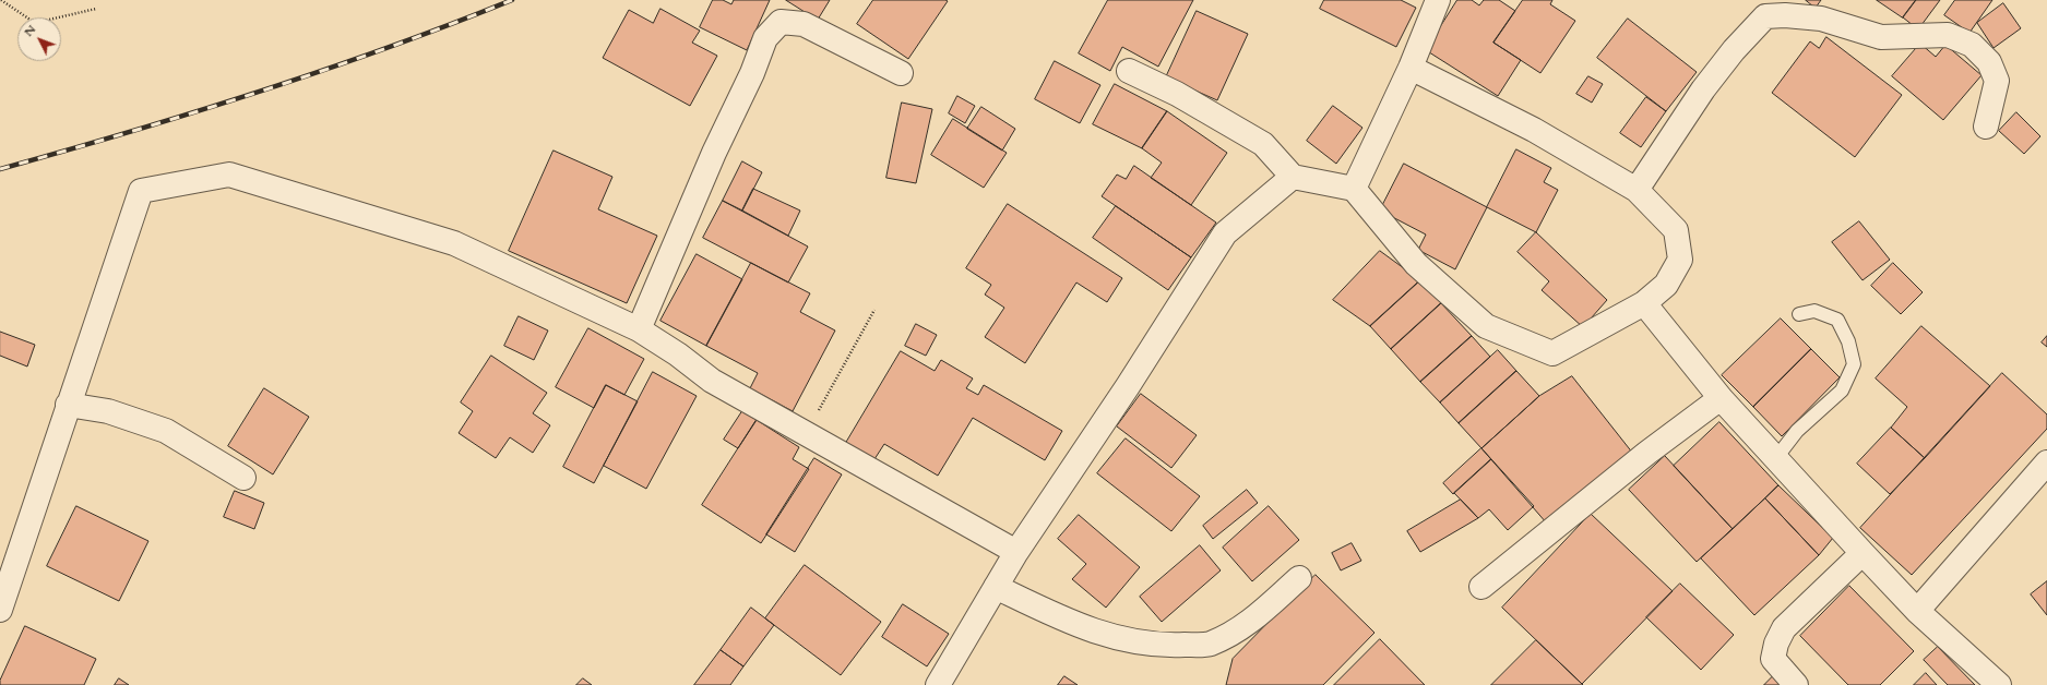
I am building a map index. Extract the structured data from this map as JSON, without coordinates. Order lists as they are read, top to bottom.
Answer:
{
  "north": "top left"
}
